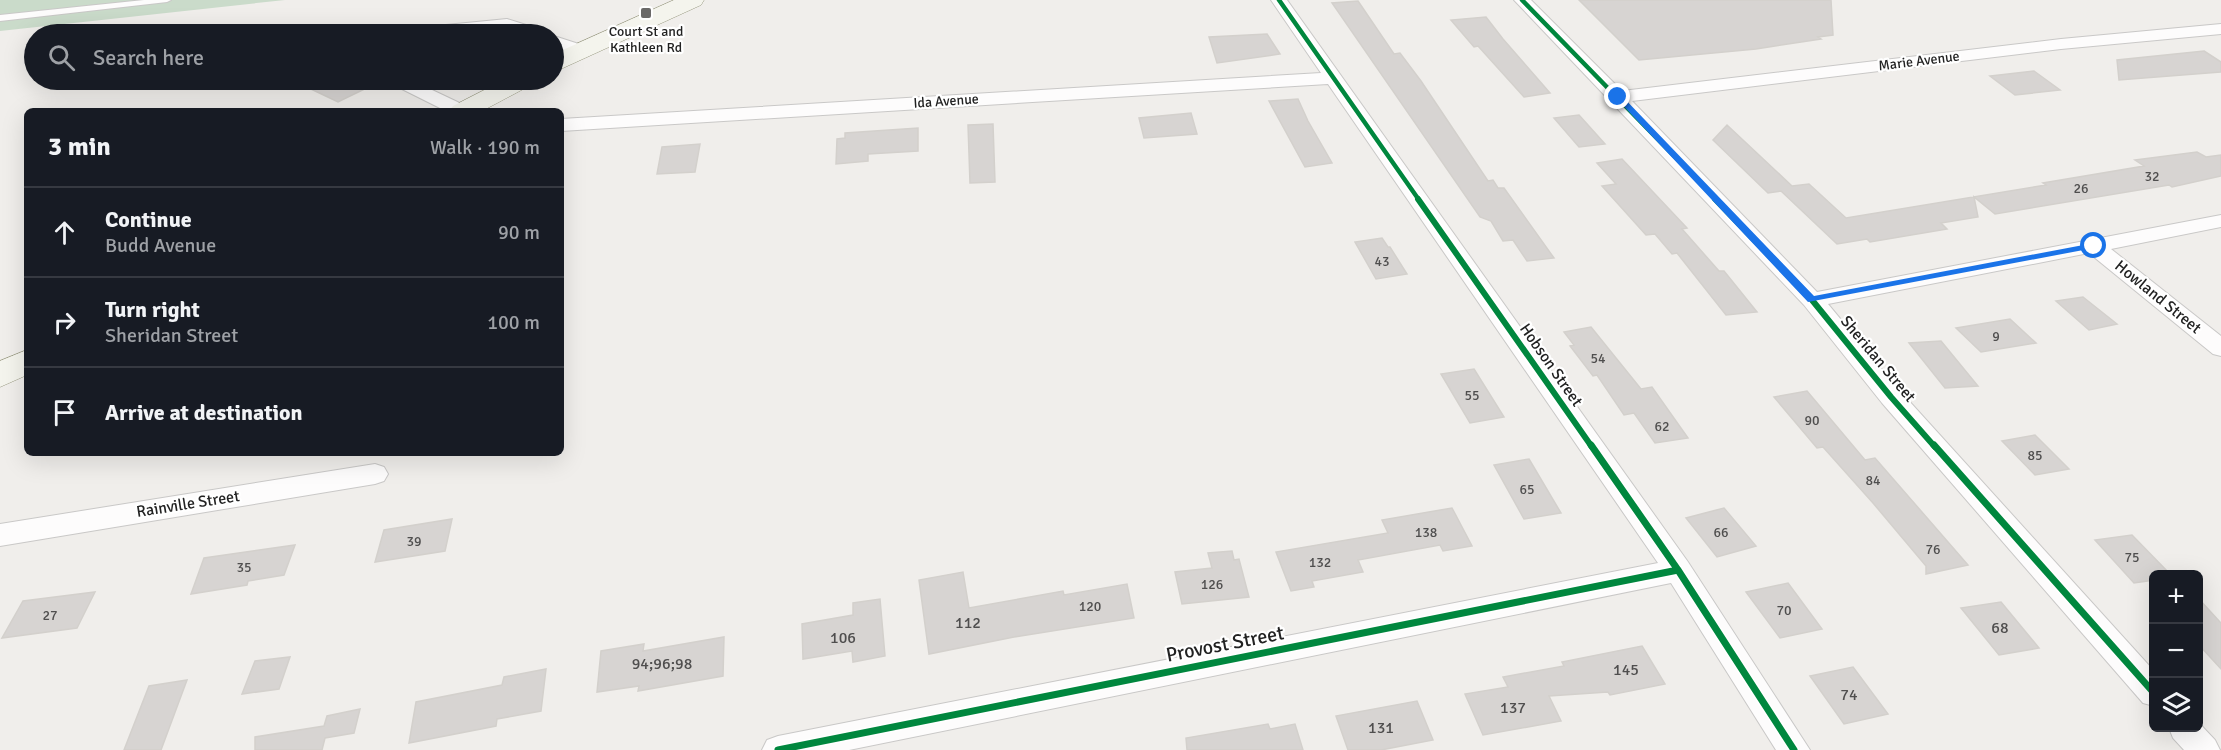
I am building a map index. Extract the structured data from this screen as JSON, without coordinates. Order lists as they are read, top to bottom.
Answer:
{
  "streets": {
    "street": [
      "Marie Avenue",
      "Ida Avenue",
      "Howland Street",
      "Sheridan Street",
      "Hobson Street",
      "Rainville Street",
      "Provost Street"
    ]
  },
  "crossings": [
    ["Marie Avenue", "Sheridan Street"],
    ["Ida Avenue", "Hobson Street"],
    ["Hobson Street", "Provost Street"]
  ],
  "places": {
    "transit": ["Court St and Kathleen Rd"]
  },
  "house_numbers": [
    "32",
    "26",
    "43",
    "9",
    "54",
    "55",
    "90",
    "62",
    "85",
    "84",
    "65",
    "138",
    "66",
    "39",
    "76",
    "75",
    "132",
    "35",
    "126",
    "120",
    "70",
    "27",
    "112",
    "68",
    "106",
    "94;96;98",
    "145",
    "74",
    "137",
    "131"
  ],
  "page": {
    "search": "Search here",
    "heading": ["3 min", "Walk · 190 m"],
    "list": [
      ["Continue", "Budd Avenue", "90 m"],
      ["Turn right", "Sheridan Street", "100 m"],
      "Arrive at destination"
    ],
    "map_buttons": ["+", "−"]
  }
}
